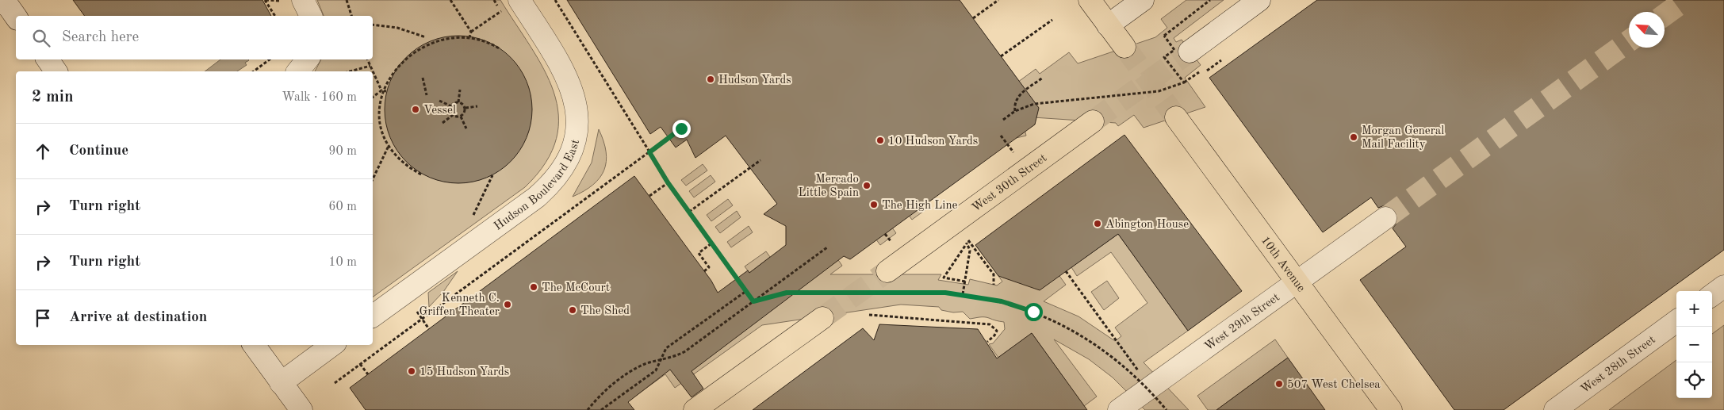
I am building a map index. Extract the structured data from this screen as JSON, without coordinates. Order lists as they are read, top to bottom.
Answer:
{
  "streets": {
    "main road": ["West 30th Street", "10th Avenue"],
    "street": ["Hudson Boulevard East", "West 29th Street", "West 28th Street"]
  },
  "crossings": [
    ["10th Avenue", "West 29th Street"]
  ],
  "places": [
    "Hudson Yards",
    "Vessel",
    "Morgan General Mail Facility",
    "10 Hudson Yards",
    "Mercado Little Spain",
    "The High Line",
    "Abington House",
    "The McCourt",
    "Kenneth C. Griffen Theater",
    "The Shed",
    "15 Hudson Yards",
    "507 West Chelsea"
  ],
  "north": "top left",
  "page": {
    "search": "Search here",
    "heading": ["2 min", "Walk · 160 m"],
    "list": [
      ["Continue", "90 m"],
      ["Turn right", "60 m"],
      ["Turn right", "10 m"],
      "Arrive at destination"
    ],
    "map_buttons": ["+", "−"]
  }
}
